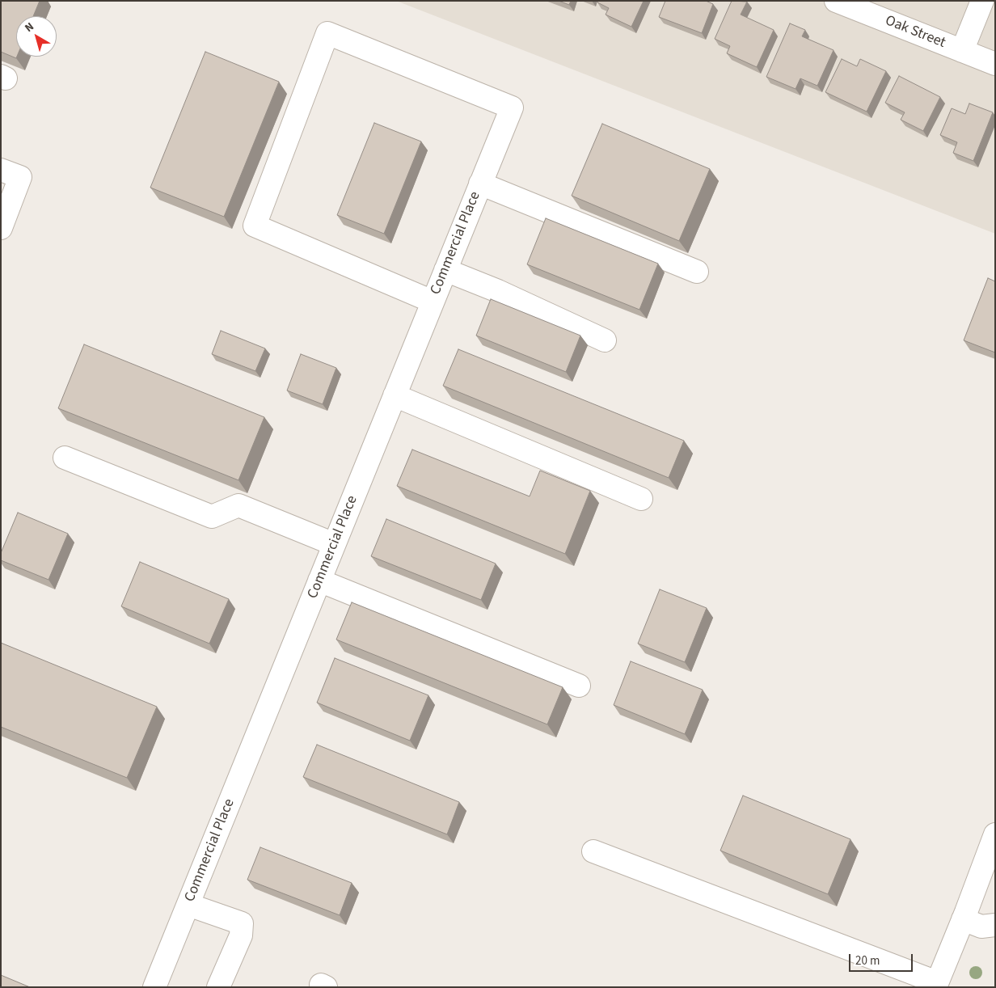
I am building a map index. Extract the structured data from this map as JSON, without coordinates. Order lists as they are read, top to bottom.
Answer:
{
  "streets": {
    "street": ["Oak Street", "Commercial Place"]
  },
  "scale_bar": "20 m",
  "north": "top left"
}
